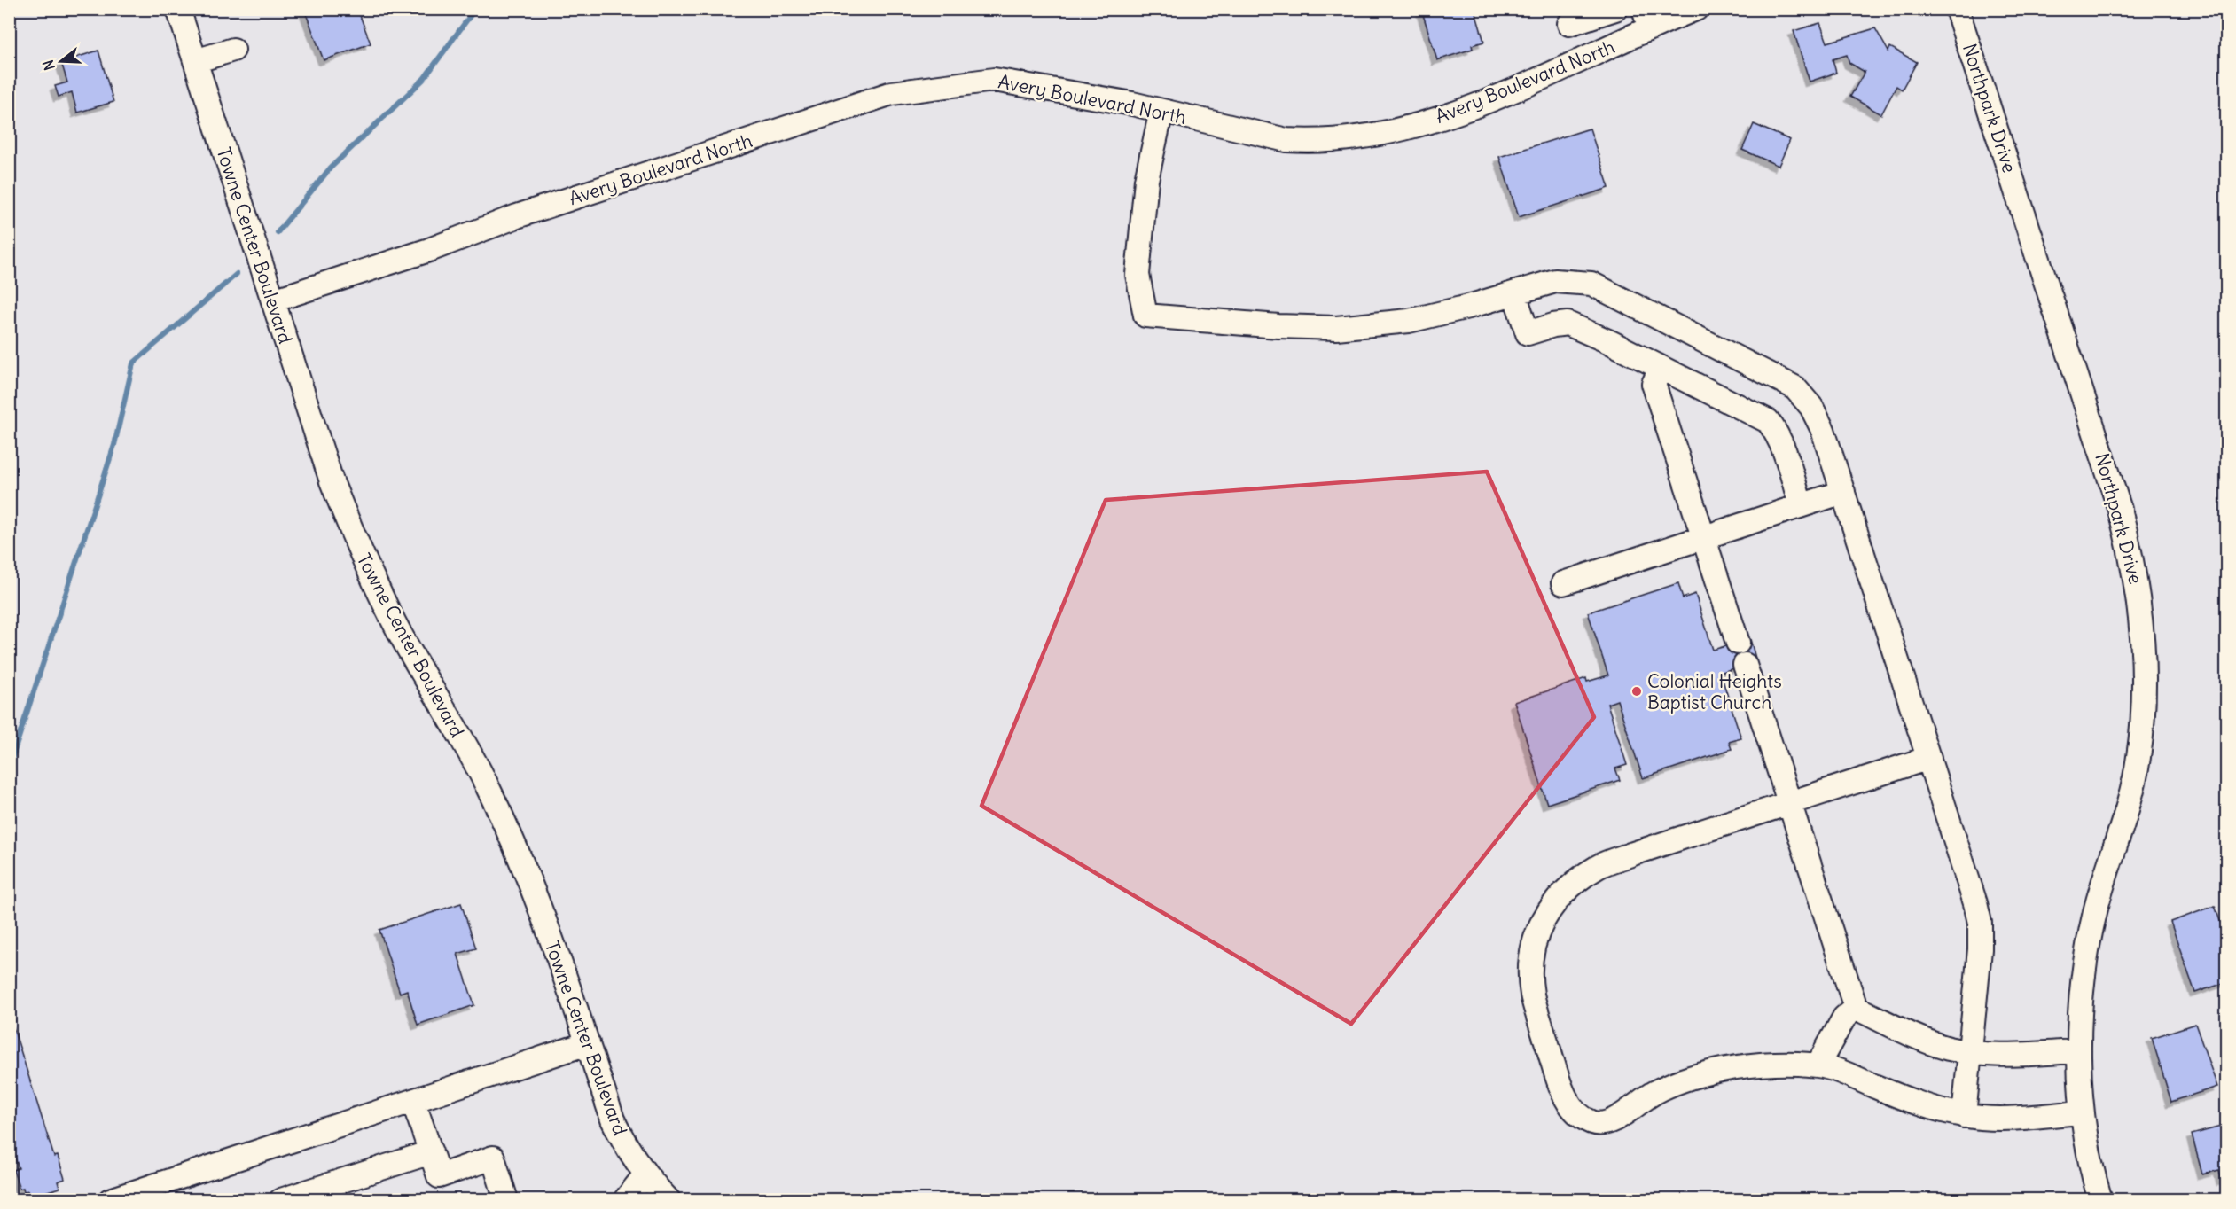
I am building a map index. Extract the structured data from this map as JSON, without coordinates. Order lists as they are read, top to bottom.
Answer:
{
  "streets": {
    "street": ["Avery Boulevard North", "Northpark Drive", "Towne Center Boulevard"]
  },
  "crossings": [
    ["Avery Boulevard North", "Towne Center Boulevard"]
  ],
  "places": ["Colonial Heights Baptist Church"],
  "north": "left"
}
